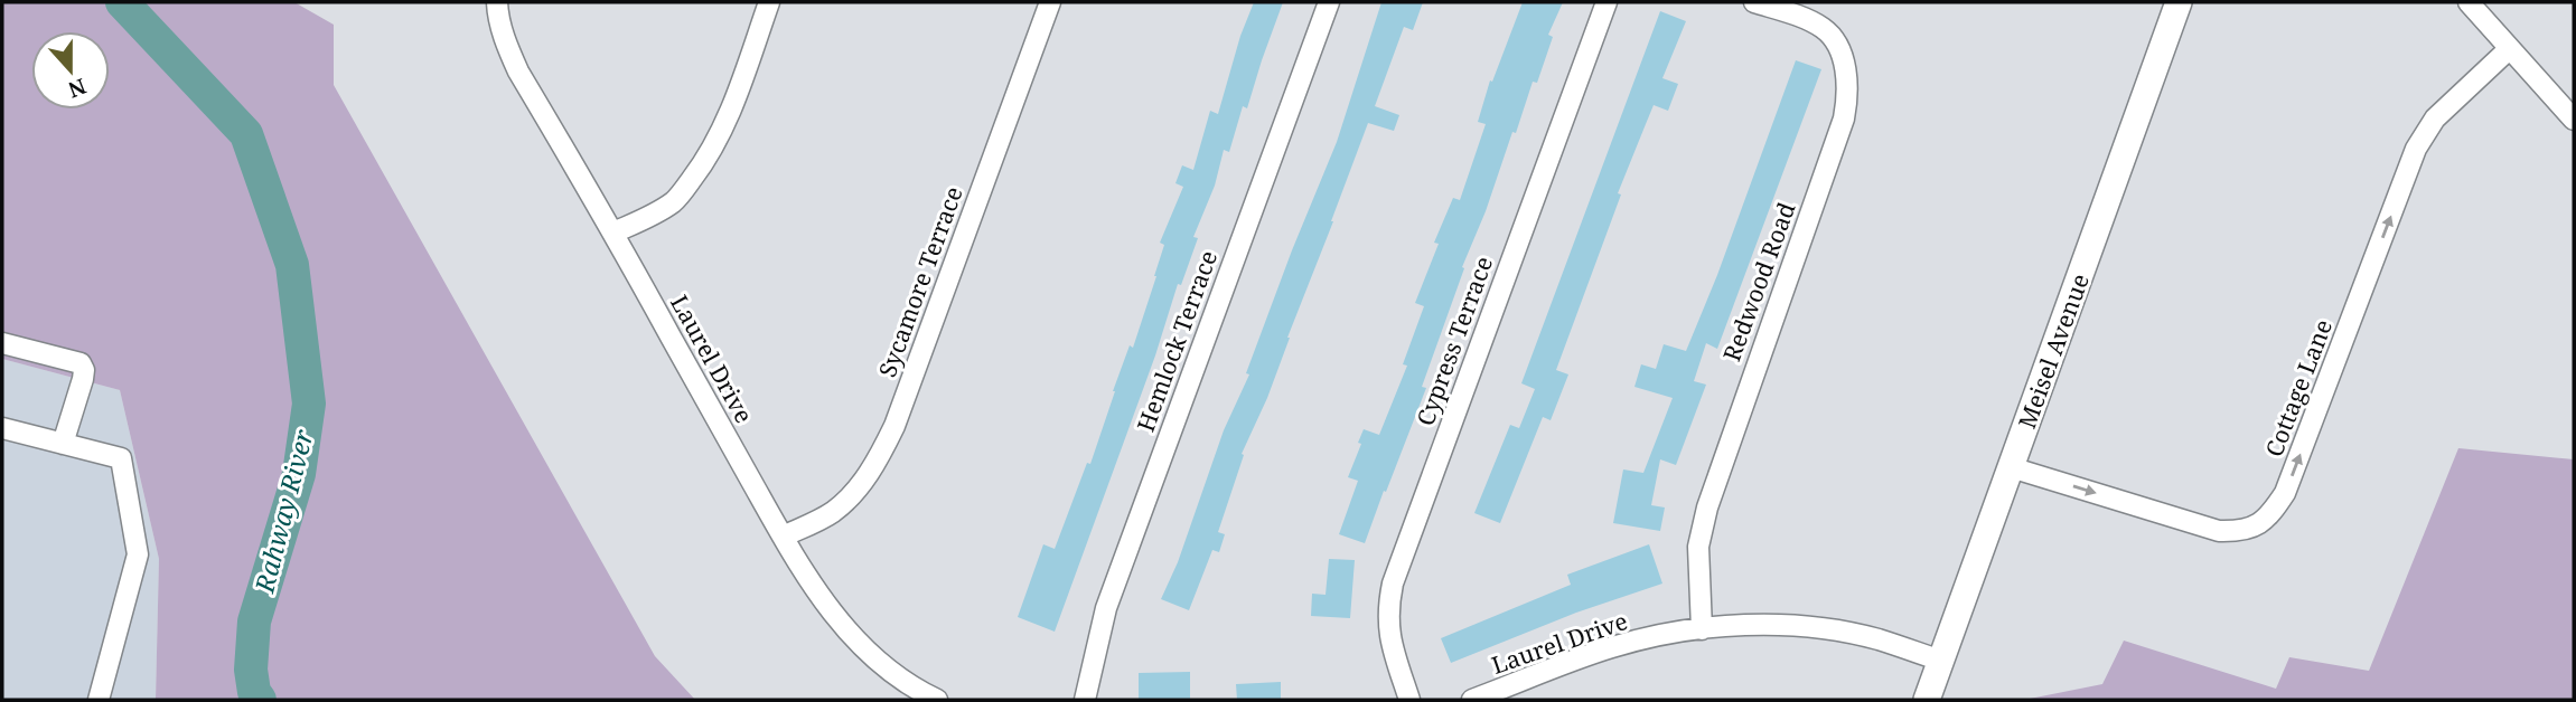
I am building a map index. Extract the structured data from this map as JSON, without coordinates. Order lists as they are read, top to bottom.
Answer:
{
  "streets": {
    "main road": ["Meisel Avenue"],
    "street": [
      "Sycamore Terrace",
      "Redwood Road",
      "Hemlock Terrace",
      "Cypress Terrace",
      "Laurel Drive",
      "Cottage Lane"
    ]
  },
  "crossings": [
    ["Sycamore Terrace", "Laurel Drive"],
    ["Redwood Road", "Laurel Drive"],
    ["Meisel Avenue", "Laurel Drive"],
    ["Meisel Avenue", "Cottage Lane"]
  ],
  "one_way": ["Cottage Lane"],
  "water": ["Rahway River"],
  "north": "bottom"
}
